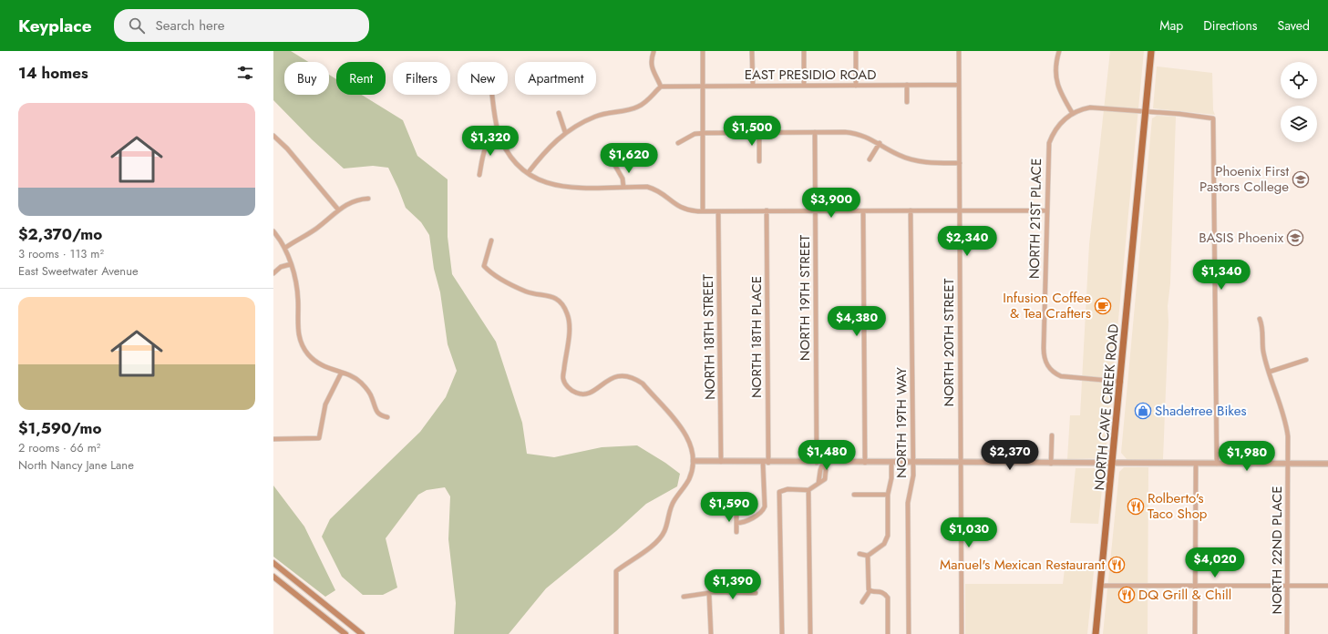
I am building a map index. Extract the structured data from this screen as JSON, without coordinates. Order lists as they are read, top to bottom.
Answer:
{
  "streets": {
    "main road": ["NORTH CAVE CREEK ROAD"],
    "street": [
      "EAST PRESIDIO ROAD",
      "NORTH 21ST PLACE",
      "NORTH 19TH STREET",
      "NORTH 18TH STREET",
      "NORTH 18TH PLACE",
      "NORTH 20TH STREET",
      "NORTH 19TH WAY",
      "NORTH 22ND PLACE"
    ]
  },
  "crossings": [
    ["EAST PRESIDIO ROAD", "NORTH 20TH STREET"],
    ["NORTH 21ST PLACE", "NORTH CAVE CREEK ROAD"]
  ],
  "places": {
    "school or university": ["Phoenix First Pastors College", "BASIS Phoenix"],
    "cafe": ["Infusion Coffee & Tea Crafters"],
    "shop": ["Shadetree Bikes"],
    "restaurant": ["Rolberto's Taco Shop", "Manuel's Mexican Restaurant", "DQ Grill & Chill"]
  },
  "page": {
    "header": "Keyplace",
    "search": "Search here",
    "nav": ["Map", "Directions", "Saved"],
    "heading": "14 homes",
    "chip": [
      "Buy",
      "Rent",
      "Filters",
      "New",
      "Apartment"
    ],
    "list": [
      {
        "name": "$2,370/mo",
        "note": "3 rooms · 113 m² · East Sweetwater Avenue"
      },
      {
        "name": "$1,590/mo",
        "note": "2 rooms · 66 m² · North Nancy Jane Lane"
      }
    ],
    "price": [
      "$1,500",
      "$1,320",
      "$1,620",
      "$3,900",
      "$2,340",
      "$1,340",
      "$4,380",
      "$1,480",
      "$2,370",
      "$1,980",
      "$1,590",
      "$1,030",
      "$4,020",
      "$1,390"
    ]
  }
}
